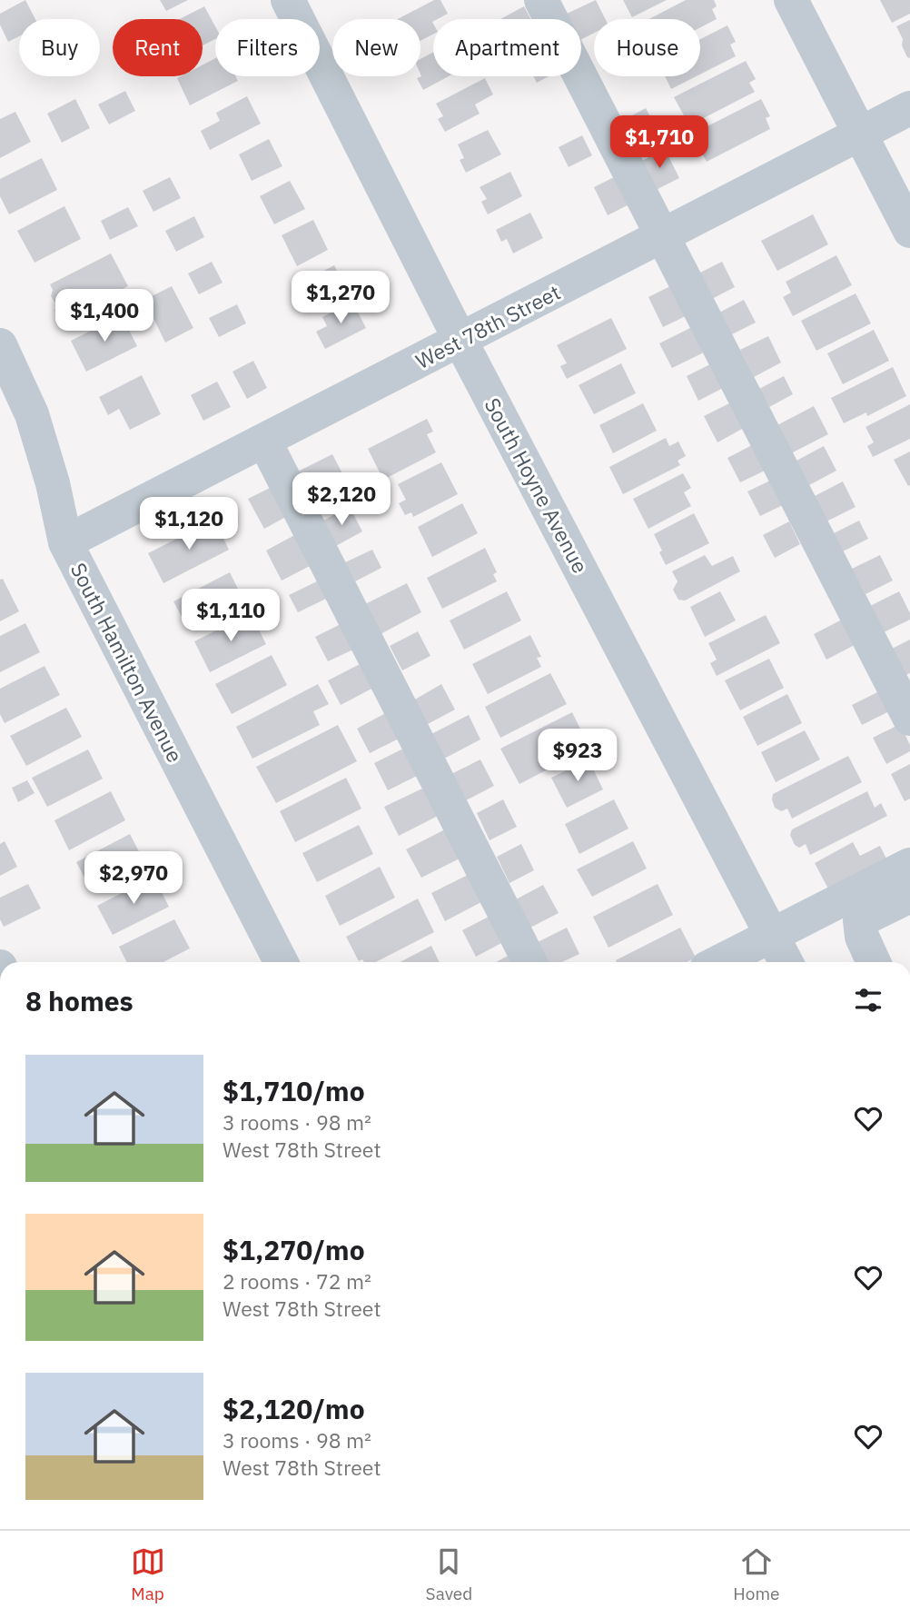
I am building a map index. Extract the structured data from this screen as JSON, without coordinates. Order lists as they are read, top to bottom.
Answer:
{
  "streets": {
    "street": ["West 78th Street", "South Hoyne Avenue", "South Hamilton Avenue"]
  },
  "crossings": [
    ["West 78th Street", "South Hoyne Avenue"],
    ["West 78th Street", "South Hamilton Avenue"]
  ],
  "page": {
    "chip": [
      "Buy",
      "Rent",
      "Filters",
      "New",
      "Apartment",
      "House"
    ],
    "price": [
      "$1,710",
      "$1,270",
      "$1,400",
      "$2,120",
      "$1,120",
      "$1,110",
      "$923",
      "$2,970"
    ],
    "heading": "8 homes",
    "list": [
      {
        "name": "$1,710/mo",
        "note": "3 rooms · 98 m² · West 78th Street"
      },
      {
        "name": "$1,270/mo",
        "note": "2 rooms · 72 m² · West 78th Street"
      },
      {
        "name": "$2,120/mo",
        "note": "3 rooms · 98 m² · West 78th Street"
      }
    ],
    "tabs": ["Map", "Saved", "Home"]
  }
}
